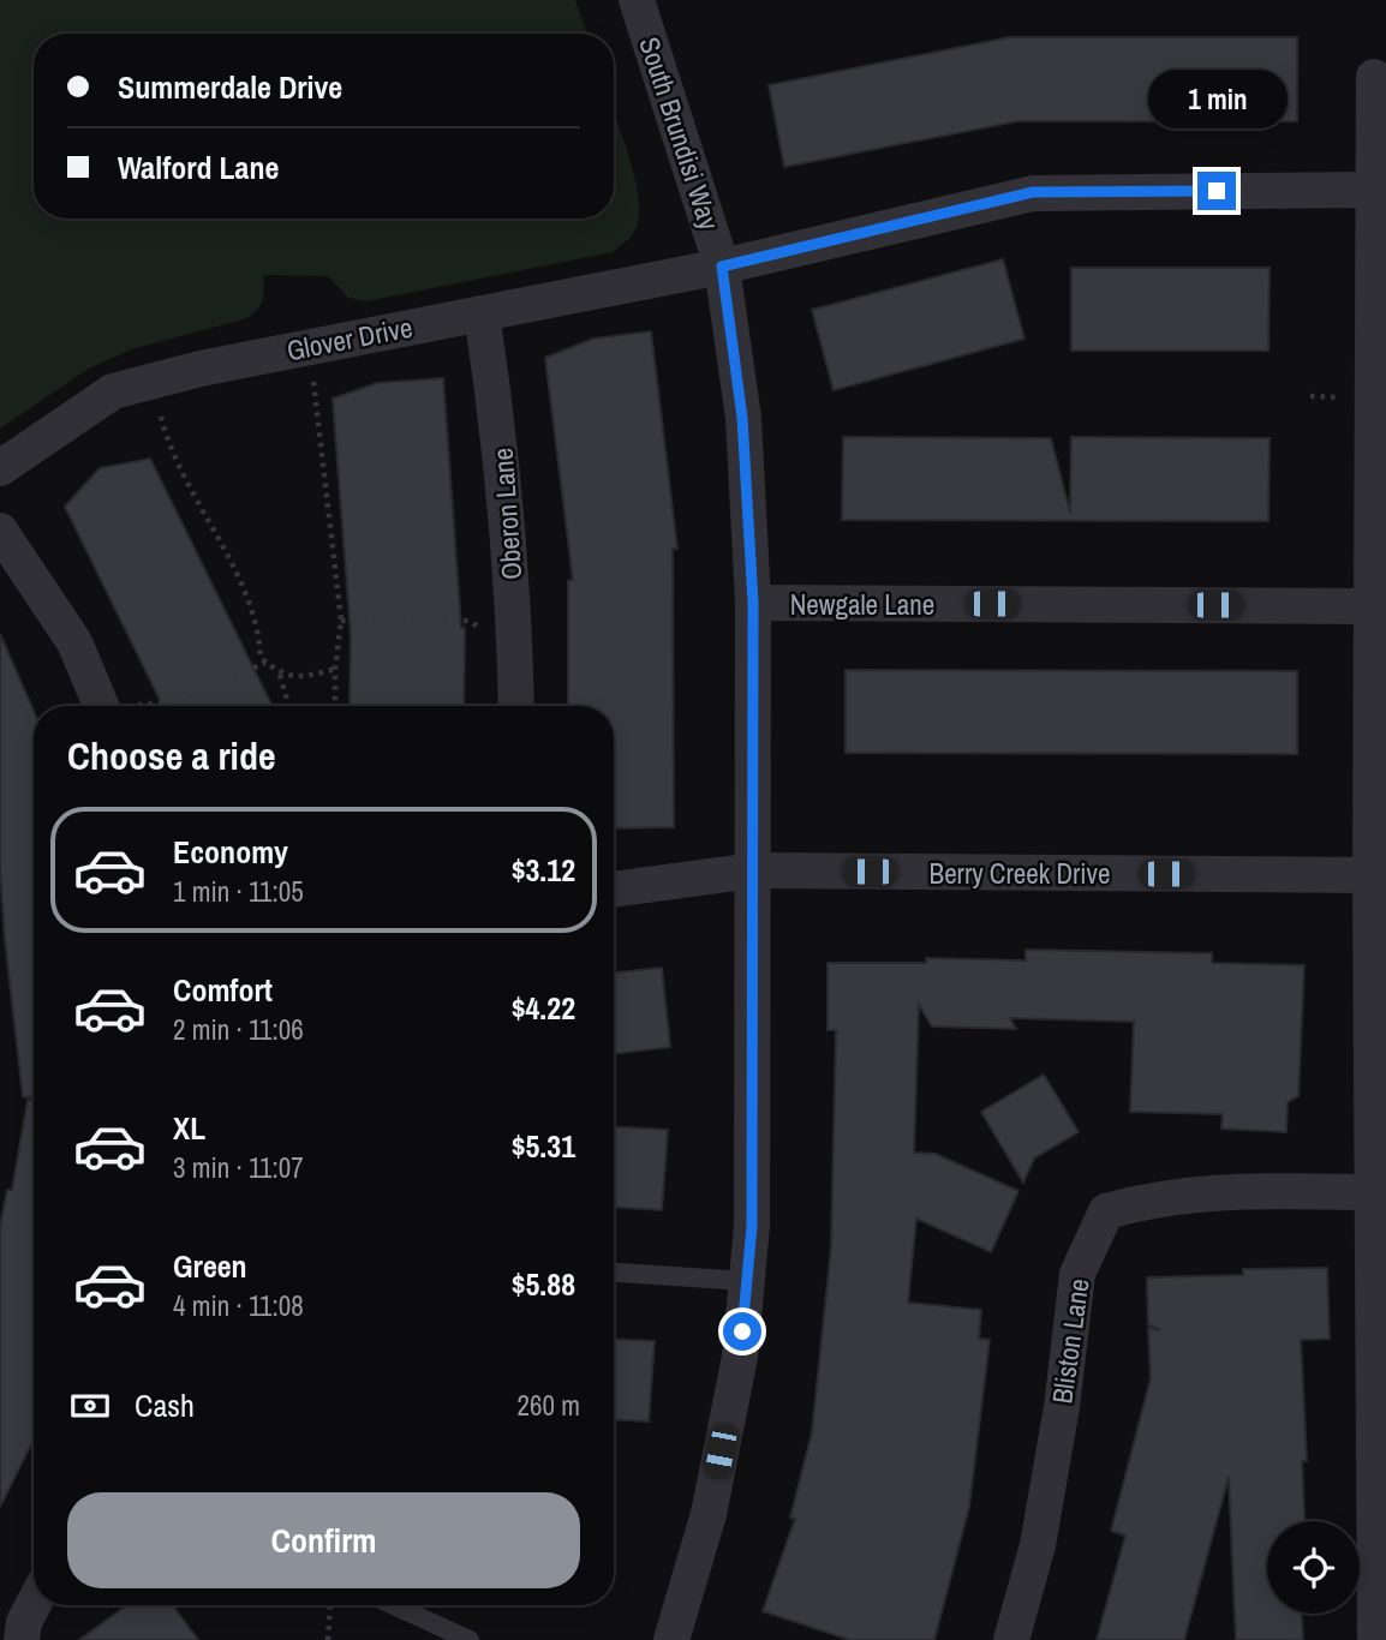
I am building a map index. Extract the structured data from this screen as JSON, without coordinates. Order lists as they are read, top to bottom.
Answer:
{
  "streets": {
    "street": [
      "South Brundisi Way",
      "Glover Drive",
      "Oberon Lane",
      "Newgale Lane",
      "Berry Creek Drive",
      "Bliston Lane"
    ]
  },
  "crossings": [
    ["South Brundisi Way", "Glover Drive"],
    ["South Brundisi Way", "Newgale Lane"],
    ["South Brundisi Way", "Berry Creek Drive"],
    ["Glover Drive", "Oberon Lane"]
  ],
  "page": {
    "banner": ["Summerdale Drive", "Walford Lane"],
    "bubble": "1 min",
    "heading": "Choose a ride",
    "list": [
      {
        "name": "Economy",
        "note": "1 min · 11:05",
        "value": "$3.12"
      },
      {
        "name": "Comfort",
        "note": "2 min · 11:06",
        "value": "$4.22"
      },
      {
        "name": "XL",
        "note": "3 min · 11:07",
        "value": "$5.31"
      },
      {
        "name": "Green",
        "note": "4 min · 11:08",
        "value": "$5.88"
      }
    ],
    "pay": ["Cash", "260 m"],
    "buttons": "Confirm"
  }
}
